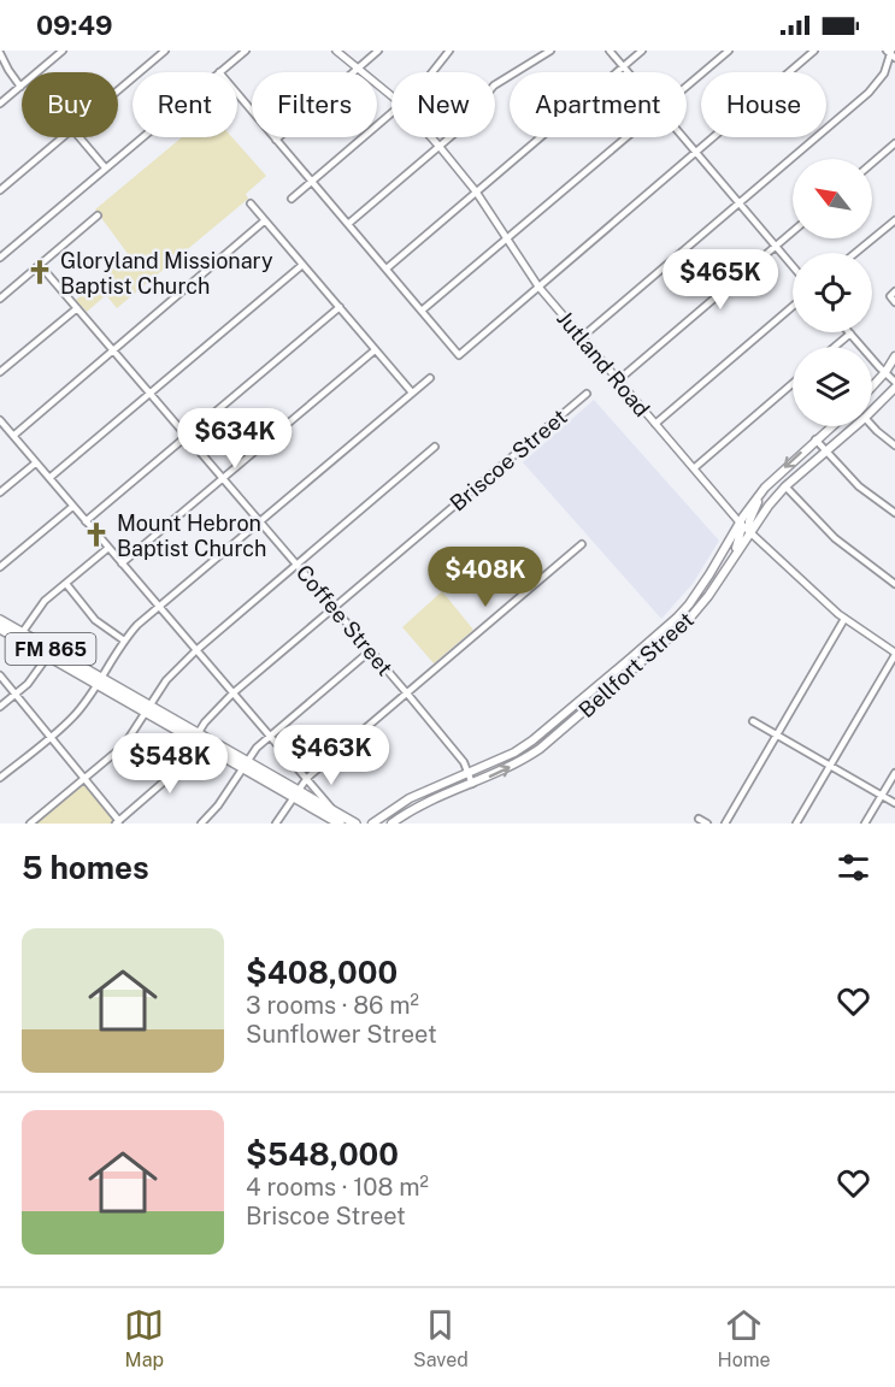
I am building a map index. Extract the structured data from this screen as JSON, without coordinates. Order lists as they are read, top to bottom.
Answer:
{
  "streets": {
    "main road": ["FM 865", "Bellfort Street"],
    "street": ["Jutland Road", "Briscoe Street", "Coffee Street"]
  },
  "crossings": [
    ["Jutland Road", "Bellfort Street"],
    ["Briscoe Street", "Coffee Street"],
    ["Briscoe Street", "FM 865"],
    ["Coffee Street", "Bellfort Street"]
  ],
  "places": {
    "church": ["Gloryland Missionary Baptist Church", "Mount Hebron Baptist Church"]
  },
  "north": "top left",
  "page": {
    "status": "09:49",
    "chip": [
      "Buy",
      "Rent",
      "Filters",
      "New",
      "Apartment",
      "House"
    ],
    "price": [
      "$465K",
      "$634K",
      "$408K",
      "$463K",
      "$548K"
    ],
    "heading": "5 homes",
    "list": [
      {
        "name": "$408,000",
        "note": "3 rooms · 86 m² · Sunflower Street"
      },
      {
        "name": "$548,000",
        "note": "4 rooms · 108 m² · Briscoe Street"
      }
    ],
    "tabs": ["Map", "Saved", "Home"]
  }
}
